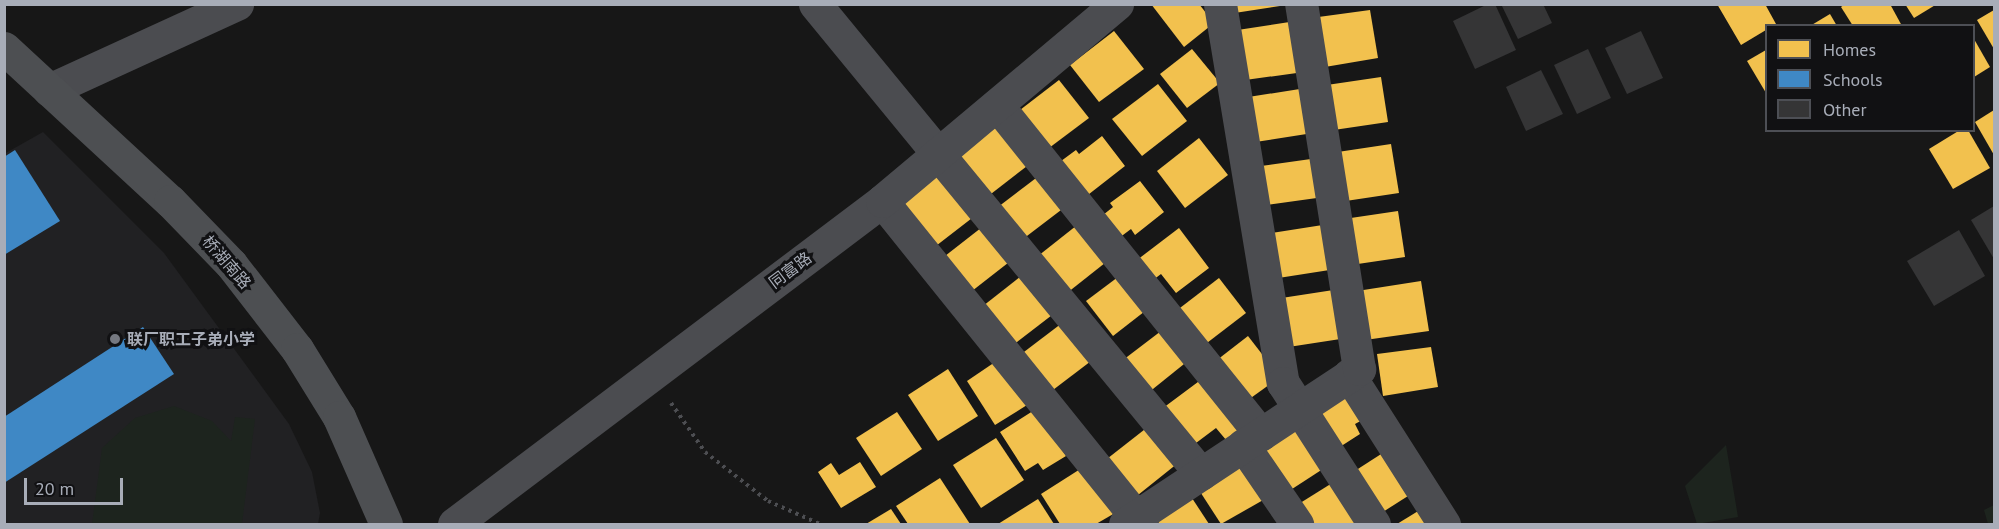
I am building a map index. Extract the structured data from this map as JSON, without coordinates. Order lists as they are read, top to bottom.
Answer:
{
  "streets": {
    "main road": ["桥湖南路"],
    "street": ["同富路"]
  },
  "places": ["联厂职工子弟小学"],
  "legend": ["Homes", "Schools", "Other"],
  "scale_bar": "20 m"
}
